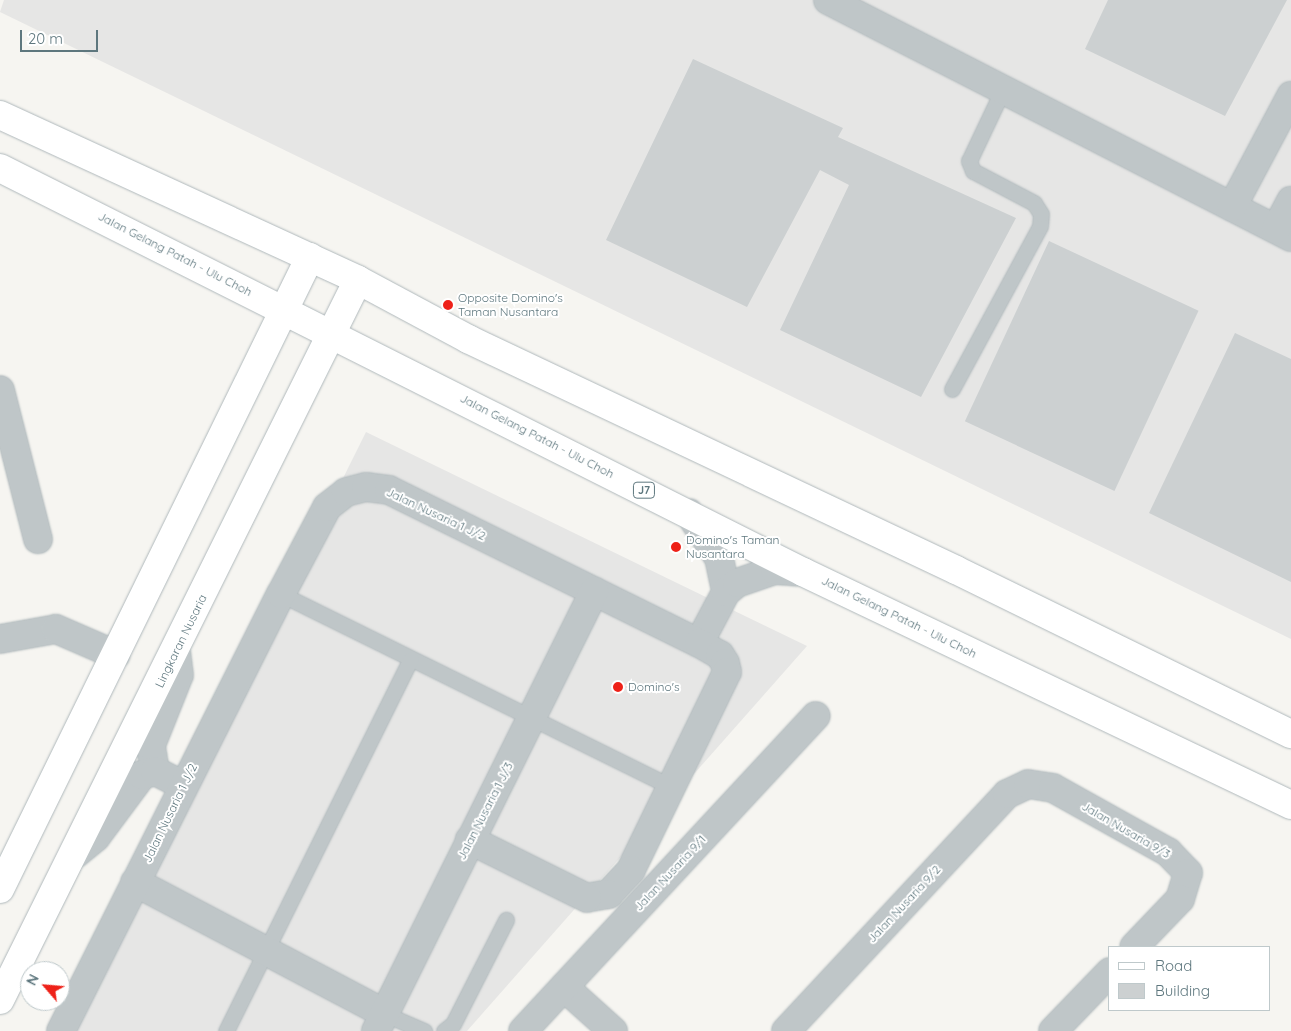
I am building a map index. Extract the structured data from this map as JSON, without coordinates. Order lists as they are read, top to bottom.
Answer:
{
  "streets": {
    "main road": ["Jalan Gelang Patah - Ulu Choh", "J7", "Lingkaran Nusaria"],
    "street": [
      "Jalan Nusaria 1 J/2",
      "Jalan Nusaria 1 J/3",
      "Jalan Nusaria 9/3",
      "Jalan Nusaria 9/1",
      "Jalan Nusaria 9/2"
    ]
  },
  "crossings": [
    ["Jalan Gelang Patah - Ulu Choh", "Lingkaran Nusaria"],
    ["Jalan Nusaria 1 J/2", "Jalan Nusaria 1 J/3"],
    ["Jalan Nusaria 9/3", "Jalan Nusaria 9/2"]
  ],
  "places": ["Opposite Domino's Taman Nusantara", "Domino's Taman Nusantara", "Domino's"],
  "legend": ["Road", "Building"],
  "scale_bar": "20 m",
  "north": "top left"
}
